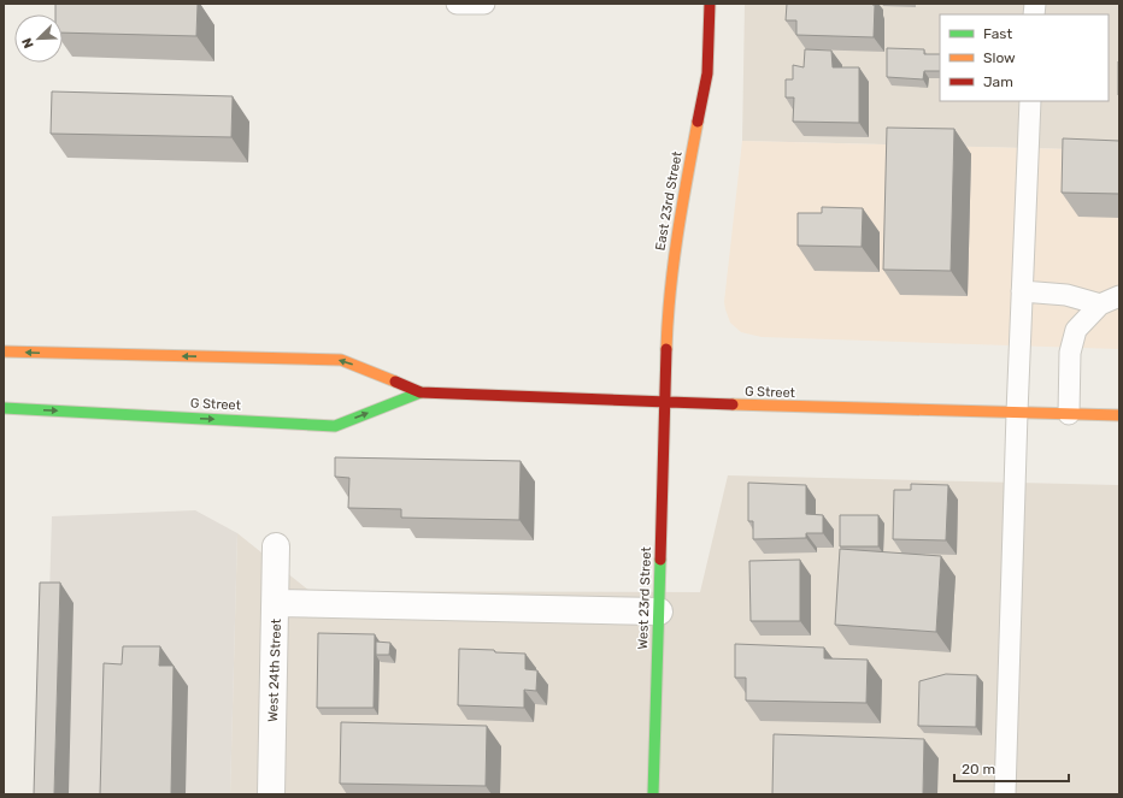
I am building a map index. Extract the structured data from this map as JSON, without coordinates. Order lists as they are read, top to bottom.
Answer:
{
  "streets": {
    "main road": ["East 23rd Street", "G Street", "West 23rd Street"],
    "street": ["West 24th Street"]
  },
  "crossings": [
    ["East 23rd Street", "G Street"],
    ["East 23rd Street", "West 23rd Street"],
    ["G Street", "West 23rd Street"]
  ],
  "legend": ["Fast", "Slow", "Jam"],
  "scale_bar": "20 m",
  "north": "bottom left"
}
